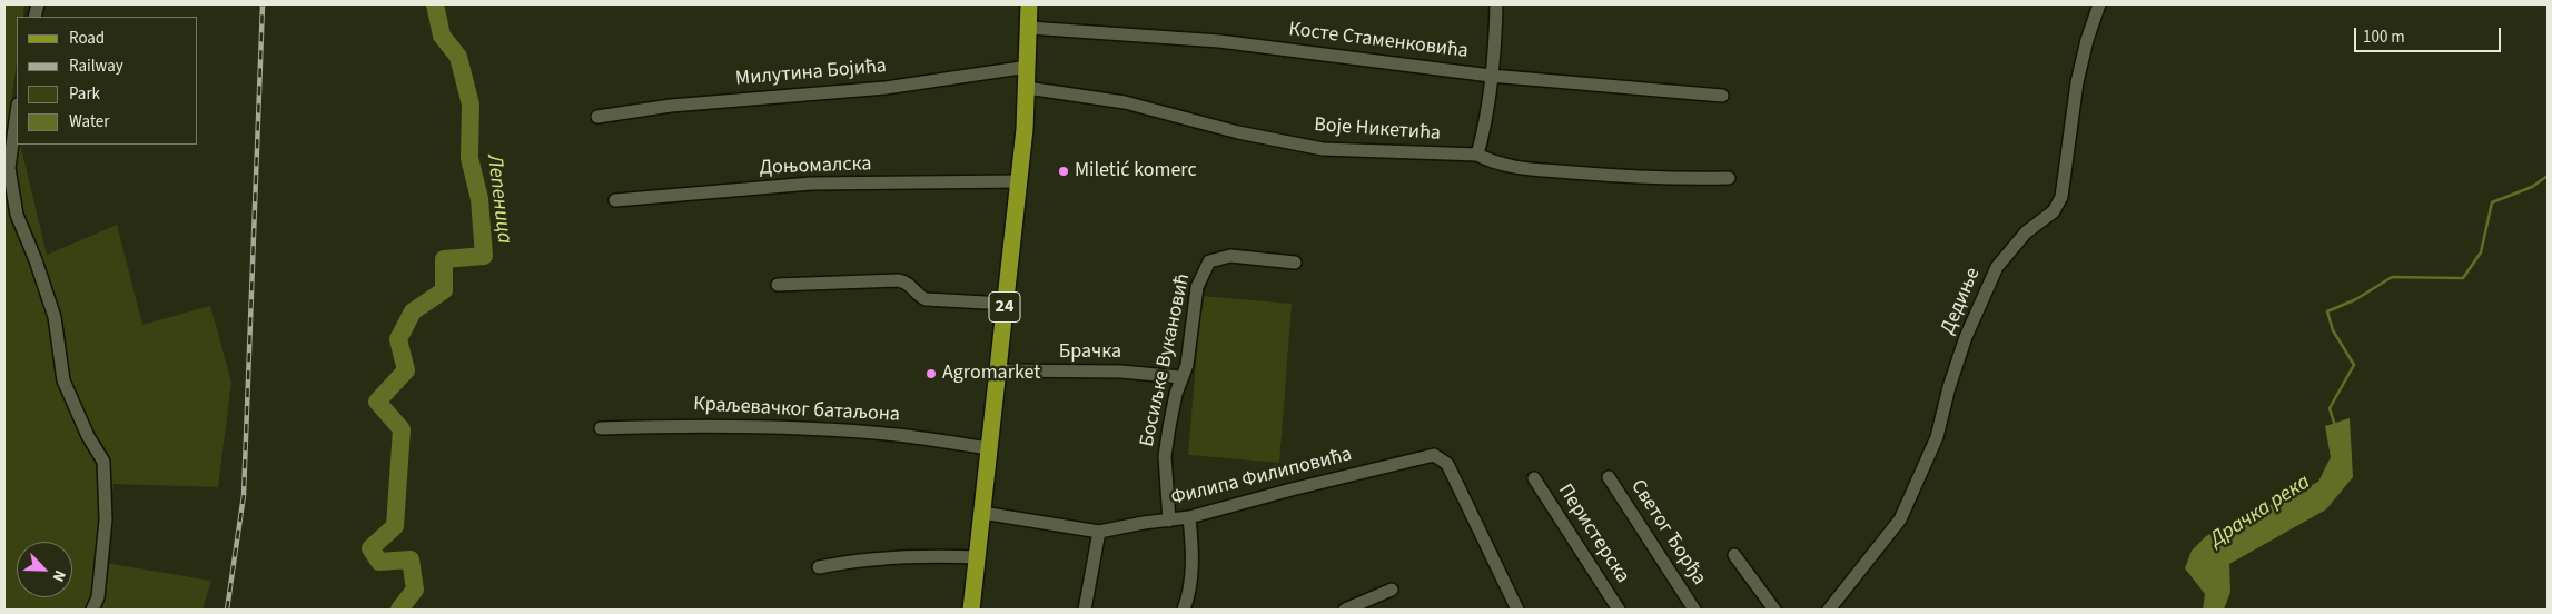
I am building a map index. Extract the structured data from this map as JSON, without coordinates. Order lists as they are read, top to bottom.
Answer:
{
  "streets": {
    "main road": ["24"],
    "street": [
      "Косте Стаменковића",
      "Милутина Бојића",
      "Воје Никетића",
      "Доњомалска",
      "Дедиње",
      "Брачка",
      "Босиљке Вукановић",
      "Краљевачког батаљона",
      "Филипа Филиповића",
      "Светог Ђорђа",
      "Перистерска"
    ]
  },
  "crossings": [
    ["Косте Стаменковића", "24"],
    ["Милутина Бојића", "24"],
    ["Воје Никетића", "24"],
    ["Доњомалска", "24"],
    ["24", "Брачка"],
    ["24", "Краљевачког батаљона"],
    ["24", "Филипа Филиповића"],
    ["Брачка", "Босиљке Вукановић"],
    ["Босиљке Вукановић", "Филипа Филиповића"]
  ],
  "water": ["Лепеница", "Драчка река"],
  "places": ["Miletić komerc", "Agromarket"],
  "legend": [
    "Road",
    "Railway",
    "Park",
    "Water"
  ],
  "scale_bar": "100 m",
  "north": "bottom right"
}
